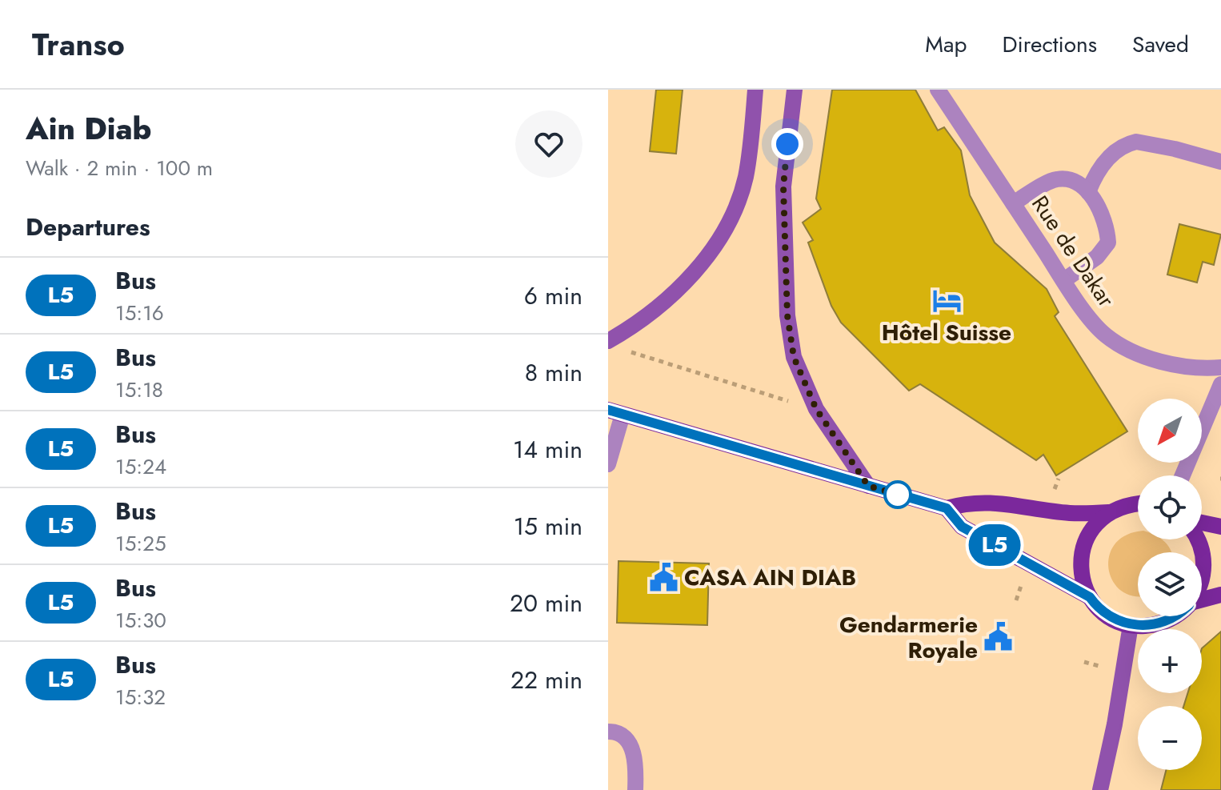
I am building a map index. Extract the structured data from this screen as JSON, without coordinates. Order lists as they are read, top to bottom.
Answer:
{
  "streets": {
    "street": ["Rue de Dakar"]
  },
  "places": {
    "hotel": ["Hôtel Suisse"],
    "public building": ["CASA AIN DIAB", "Gendarmerie Royale"]
  },
  "lines": ["bus line L5"],
  "north": "bottom left",
  "page": {
    "header": "Transo",
    "nav": ["Map", "Directions", "Saved"],
    "heading": [
      ["Ain Diab", "Walk · 2 min · 100 m"],
      "Departures"
    ],
    "on_map": "L5",
    "list": [
      {
        "mark": "L5",
        "name": "Bus",
        "note": "15:16",
        "value": "6 min"
      },
      {
        "mark": "L5",
        "name": "Bus",
        "note": "15:18",
        "value": "8 min"
      },
      {
        "mark": "L5",
        "name": "Bus",
        "note": "15:24",
        "value": "14 min"
      },
      {
        "mark": "L5",
        "name": "Bus",
        "note": "15:25",
        "value": "15 min"
      },
      {
        "mark": "L5",
        "name": "Bus",
        "note": "15:30",
        "value": "20 min"
      },
      {
        "mark": "L5",
        "name": "Bus",
        "note": "15:32",
        "value": "22 min"
      }
    ],
    "map_buttons": ["+", "−"]
  }
}
